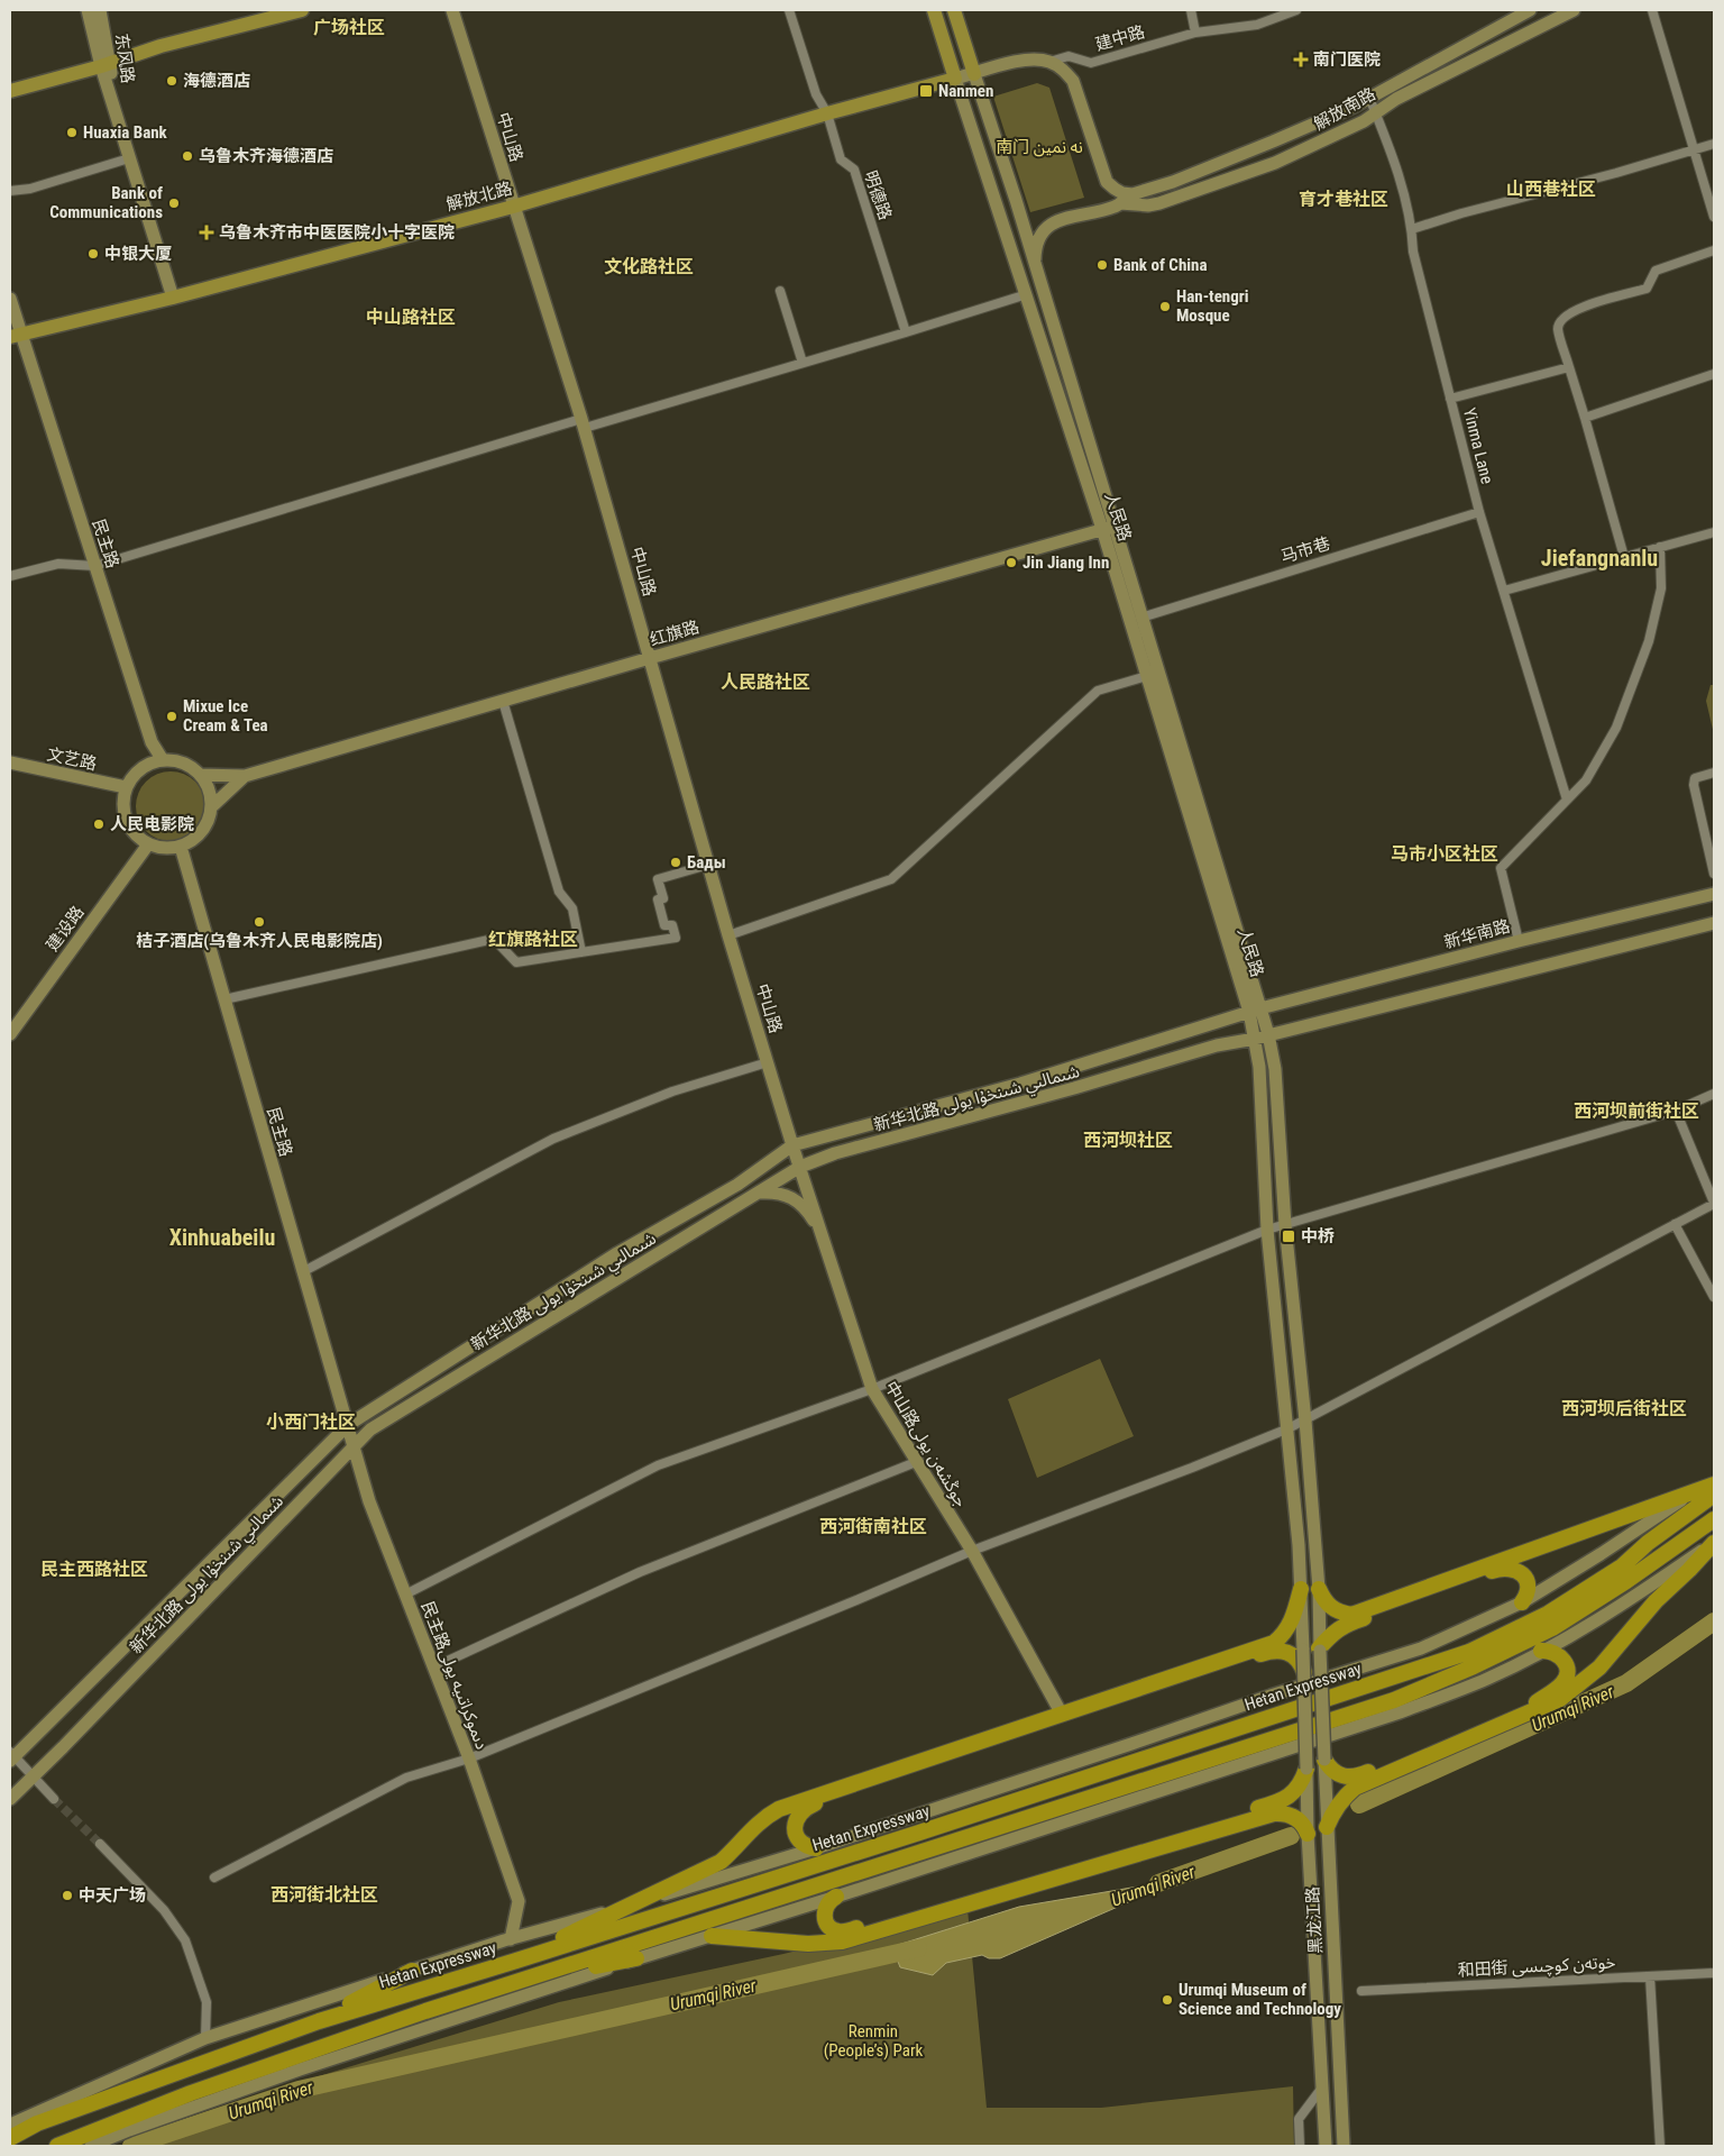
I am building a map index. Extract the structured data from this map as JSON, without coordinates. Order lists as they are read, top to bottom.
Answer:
{
  "streets": {
    "highway": ["Hetan Expressway"],
    "main road": [
      "东风路",
      "解放南路",
      "中山路",
      "解放北路",
      "人民路",
      "民主路",
      "红旗路",
      "文艺路",
      "建设路",
      "新华南路",
      "新华北路 شىمالىي شىنخۇا يولى",
      "中山路جوڭشەن يولى",
      "民主路دىموكراتىيە يولى",
      "黑龙江路"
    ],
    "street": [
      "建中路",
      "明德路",
      "Yinma Lane",
      "马市巷",
      "和田街 خوتەن كوچىسى"
    ]
  },
  "crossings": [
    ["建中路", "解放南路"],
    ["东风路", "解放北路"],
    ["解放南路", "Yinma Lane"],
    ["解放南路", "人民路"],
    ["中山路", "解放北路"],
    ["中山路", "红旗路"],
    ["中山路", "新华北路 شىمالىي شىنخۇا يولى"],
    ["中山路", "中山路جوڭشەن يولى"],
    ["明德路", "解放北路"],
    ["解放北路", "人民路"],
    ["解放北路", "民主路"],
    ["Yinma Lane", "马市巷"],
    ["人民路", "马市巷"],
    ["人民路", "红旗路"],
    ["人民路", "新华南路"],
    ["人民路", "新华北路 شىمالىي شىنخۇا يولى"],
    ["人民路", "黑龙江路"],
    ["民主路", "文艺路"],
    ["民主路", "建设路"],
    ["民主路", "新华北路 شىمالىي شىنخۇا يولى"],
    ["民主路", "民主路دىموكراتىيە يولى"],
    ["文艺路", "建设路"],
    ["新华南路", "新华北路 شىمالىي شىنخۇا يولى"],
    ["新华北路 شىمالىي شىنخۇا يولى", "中山路جوڭشەن يولى"],
    ["新华北路 شىمالىي شىنخۇا يولى", "民主路دىموكراتىيە يولى"]
  ],
  "districts": [
    "广场社区",
    "山西巷社区",
    "育才巷社区",
    "文化路社区",
    "中山路社区",
    "Jiefangnanlu",
    "人民路社区",
    "马市小区社区",
    "红旗路社区",
    "西河坝前街社区",
    "西河坝社区",
    "Xinhuabeilu",
    "西河坝后街社区",
    "小西门社区",
    "西河街南社区",
    "民主西路社区",
    "西河街北社区"
  ],
  "water": ["Urumqi River"],
  "parks": ["南门 نە نمين", "Renmin (People’s) Park"],
  "places": {
    "health": ["南门医院", "乌鲁木齐市中医医院小十字医院"],
    "other": [
      "海德酒店",
      "Huaxia Bank",
      "乌鲁木齐海德酒店",
      "Bank of Communications",
      "中银大厦",
      "Bank of China",
      "Han-tengri Mosque",
      "Jin Jiang Inn",
      "Mixue Ice Cream & Tea",
      "人民电影院",
      "Бады",
      "桔子酒店(乌鲁木齐人民电影院店)",
      "中天广场",
      "Urumqi Museum of Science and Technology"
    ],
    "transit": ["Nanmen", "中桥"]
  }
}
